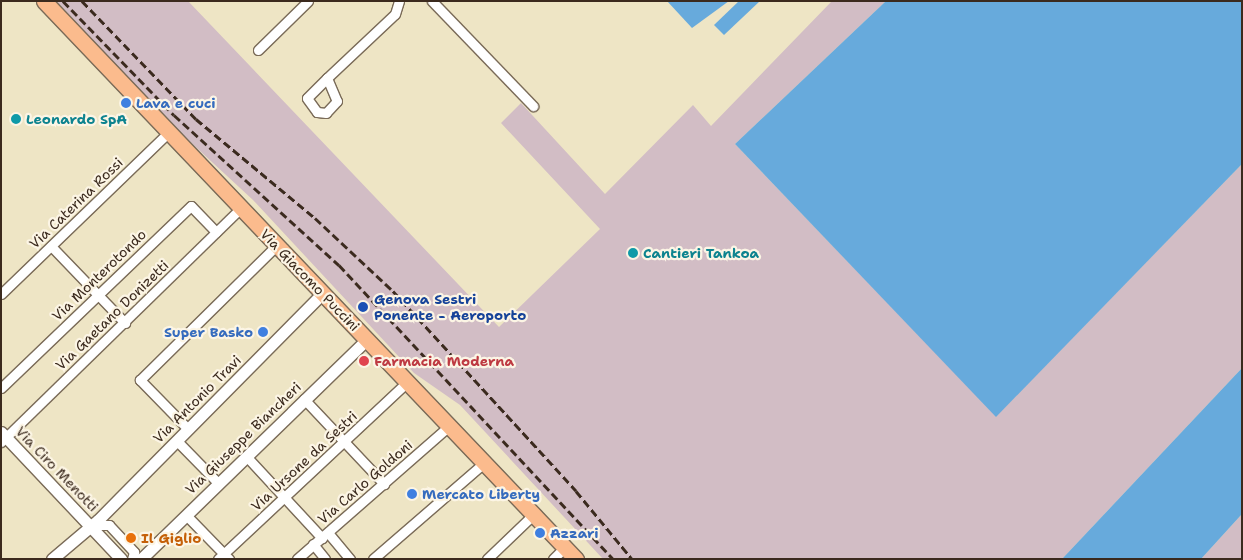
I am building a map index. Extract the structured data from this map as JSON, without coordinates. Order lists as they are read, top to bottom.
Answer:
{
  "streets": {
    "main road": ["Via Giacomo Puccini"],
    "street": [
      "Via Caterina Rossi",
      "Via Monterotondo",
      "Via Gaetano Donizetti",
      "Via Antonio Travi",
      "Via Giuseppe Biancheri",
      "Via Ursone da Sestri",
      "Via Ciro Menotti",
      "Via Carlo Goldoni"
    ]
  },
  "crossings": [
    ["Via Caterina Rossi", "Via Giacomo Puccini"],
    ["Via Monterotondo", "Via Gaetano Donizetti"],
    ["Via Giacomo Puccini", "Via Gaetano Donizetti"],
    ["Via Giacomo Puccini", "Via Antonio Travi"],
    ["Via Giacomo Puccini", "Via Giuseppe Biancheri"],
    ["Via Giacomo Puccini", "Via Ursone da Sestri"],
    ["Via Giacomo Puccini", "Via Carlo Goldoni"],
    ["Via Gaetano Donizetti", "Via Ciro Menotti"],
    ["Via Antonio Travi", "Via Ciro Menotti"]
  ],
  "places": [
    "Lava e cuci",
    "Leonardo SpA",
    "Cantieri Tankoa",
    "Genova Sestri Ponente - Aeroporto",
    "Super Basko",
    "Farmacia Moderna",
    "Mercato Liberty",
    "Azzari",
    "Il Giglio"
  ]
}
